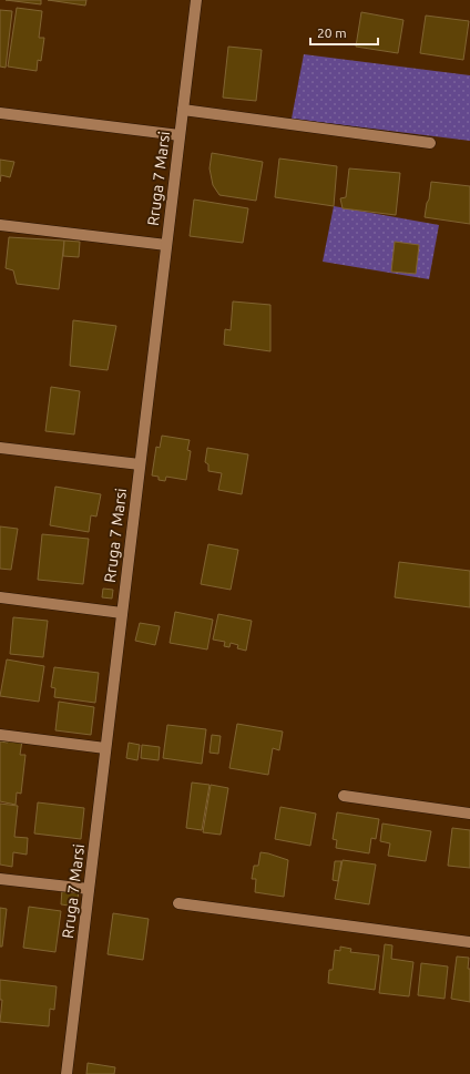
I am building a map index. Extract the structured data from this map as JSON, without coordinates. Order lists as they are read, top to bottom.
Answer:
{
  "streets": {
    "street": ["Rruga 7 Marsi"]
  },
  "scale_bar": "20 m"
}
